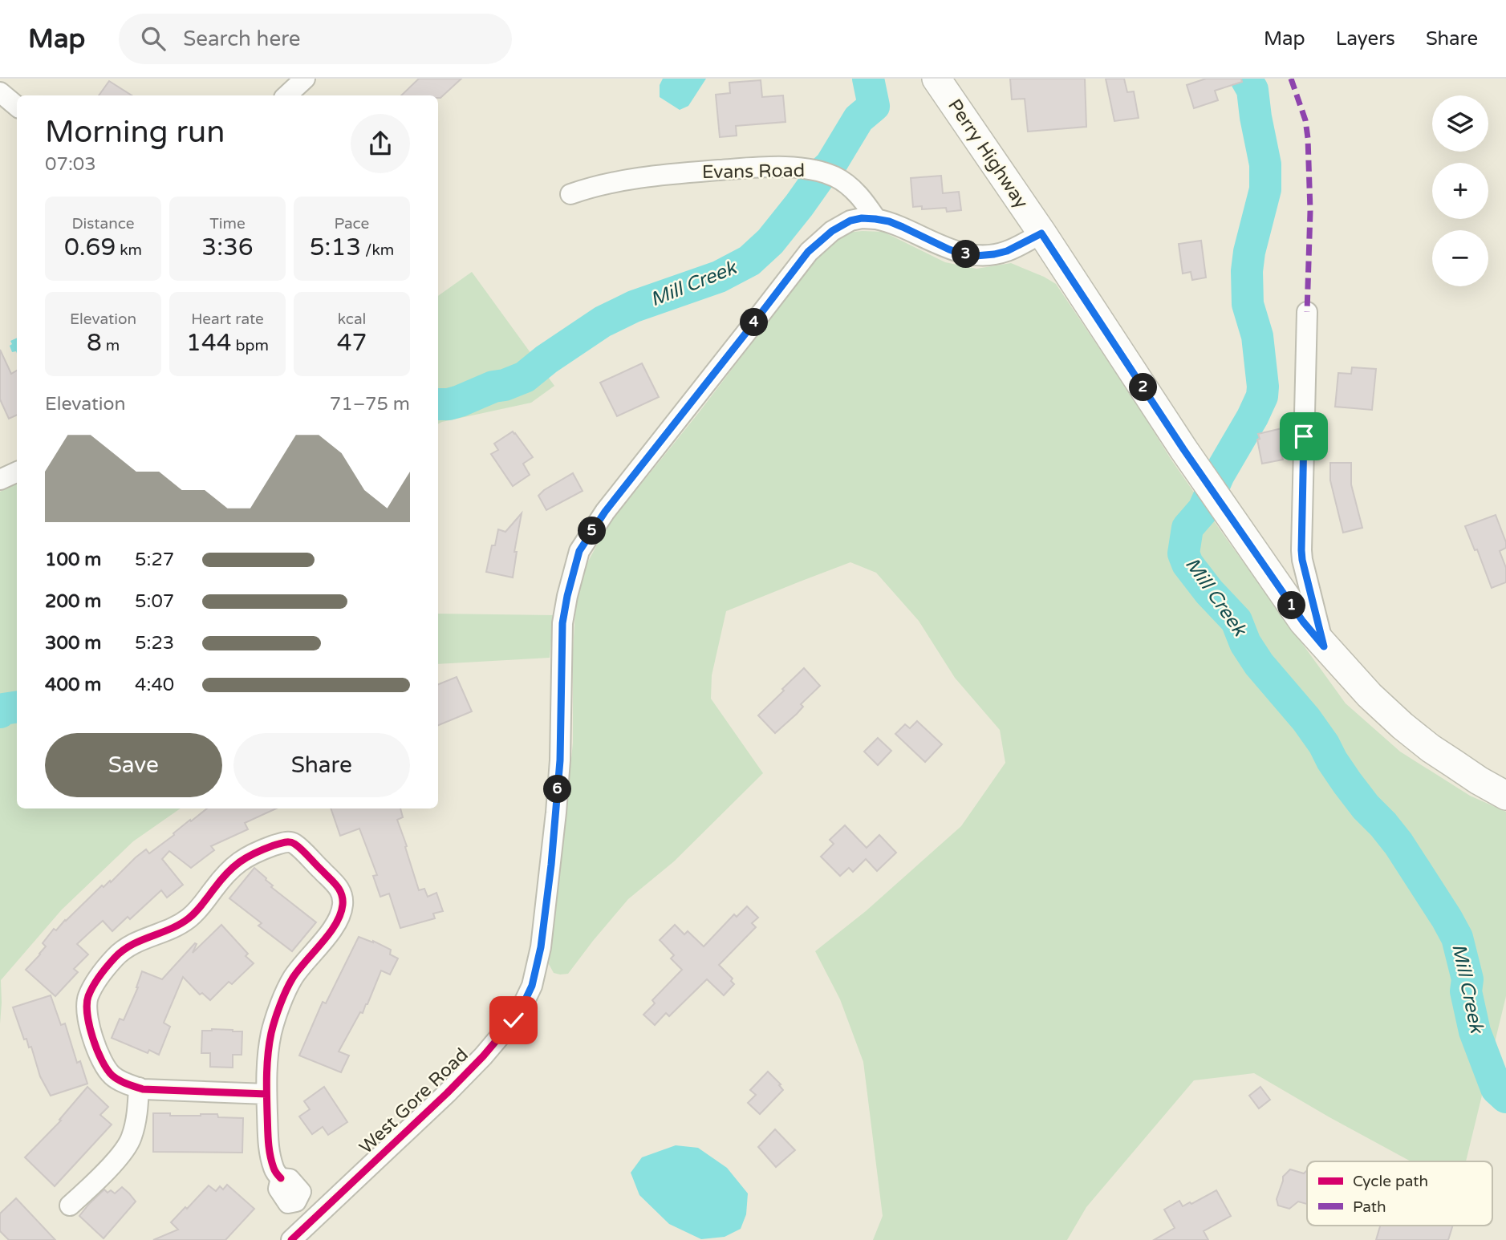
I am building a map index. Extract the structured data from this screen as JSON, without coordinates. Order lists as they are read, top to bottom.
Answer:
{
  "streets": {
    "main road": ["Perry Highway"],
    "street": ["Evans Road", "West Gore Road"]
  },
  "crossings": [
    ["Evans Road", "West Gore Road"]
  ],
  "water": ["Mill Creek"],
  "legend": ["Cycle path", "Path"],
  "page": {
    "header": "Map",
    "search": "Search here",
    "nav": ["Map", "Layers", "Share"],
    "map_buttons": ["+", "−"],
    "heading": ["Morning run", "07:03"],
    "stats": [
      ["Distance", "0.69 km"],
      ["Time", "3:36"],
      ["Pace", "5:13 /km"],
      ["Elevation", "8 m"],
      ["Heart rate", "144 bpm"],
      ["kcal", "47"]
    ],
    "pins": [
      "3",
      "4",
      "2",
      "5",
      "1",
      "6"
    ],
    "chart": ["Elevation", "71–75 m"],
    "list": [
      {
        "name": "100 m",
        "note": "5:27"
      },
      {
        "name": "200 m",
        "note": "5:07"
      },
      {
        "name": "300 m",
        "note": "5:23"
      },
      {
        "name": "400 m",
        "note": "4:40"
      }
    ],
    "buttons": ["Save", "Share"]
  }
}
